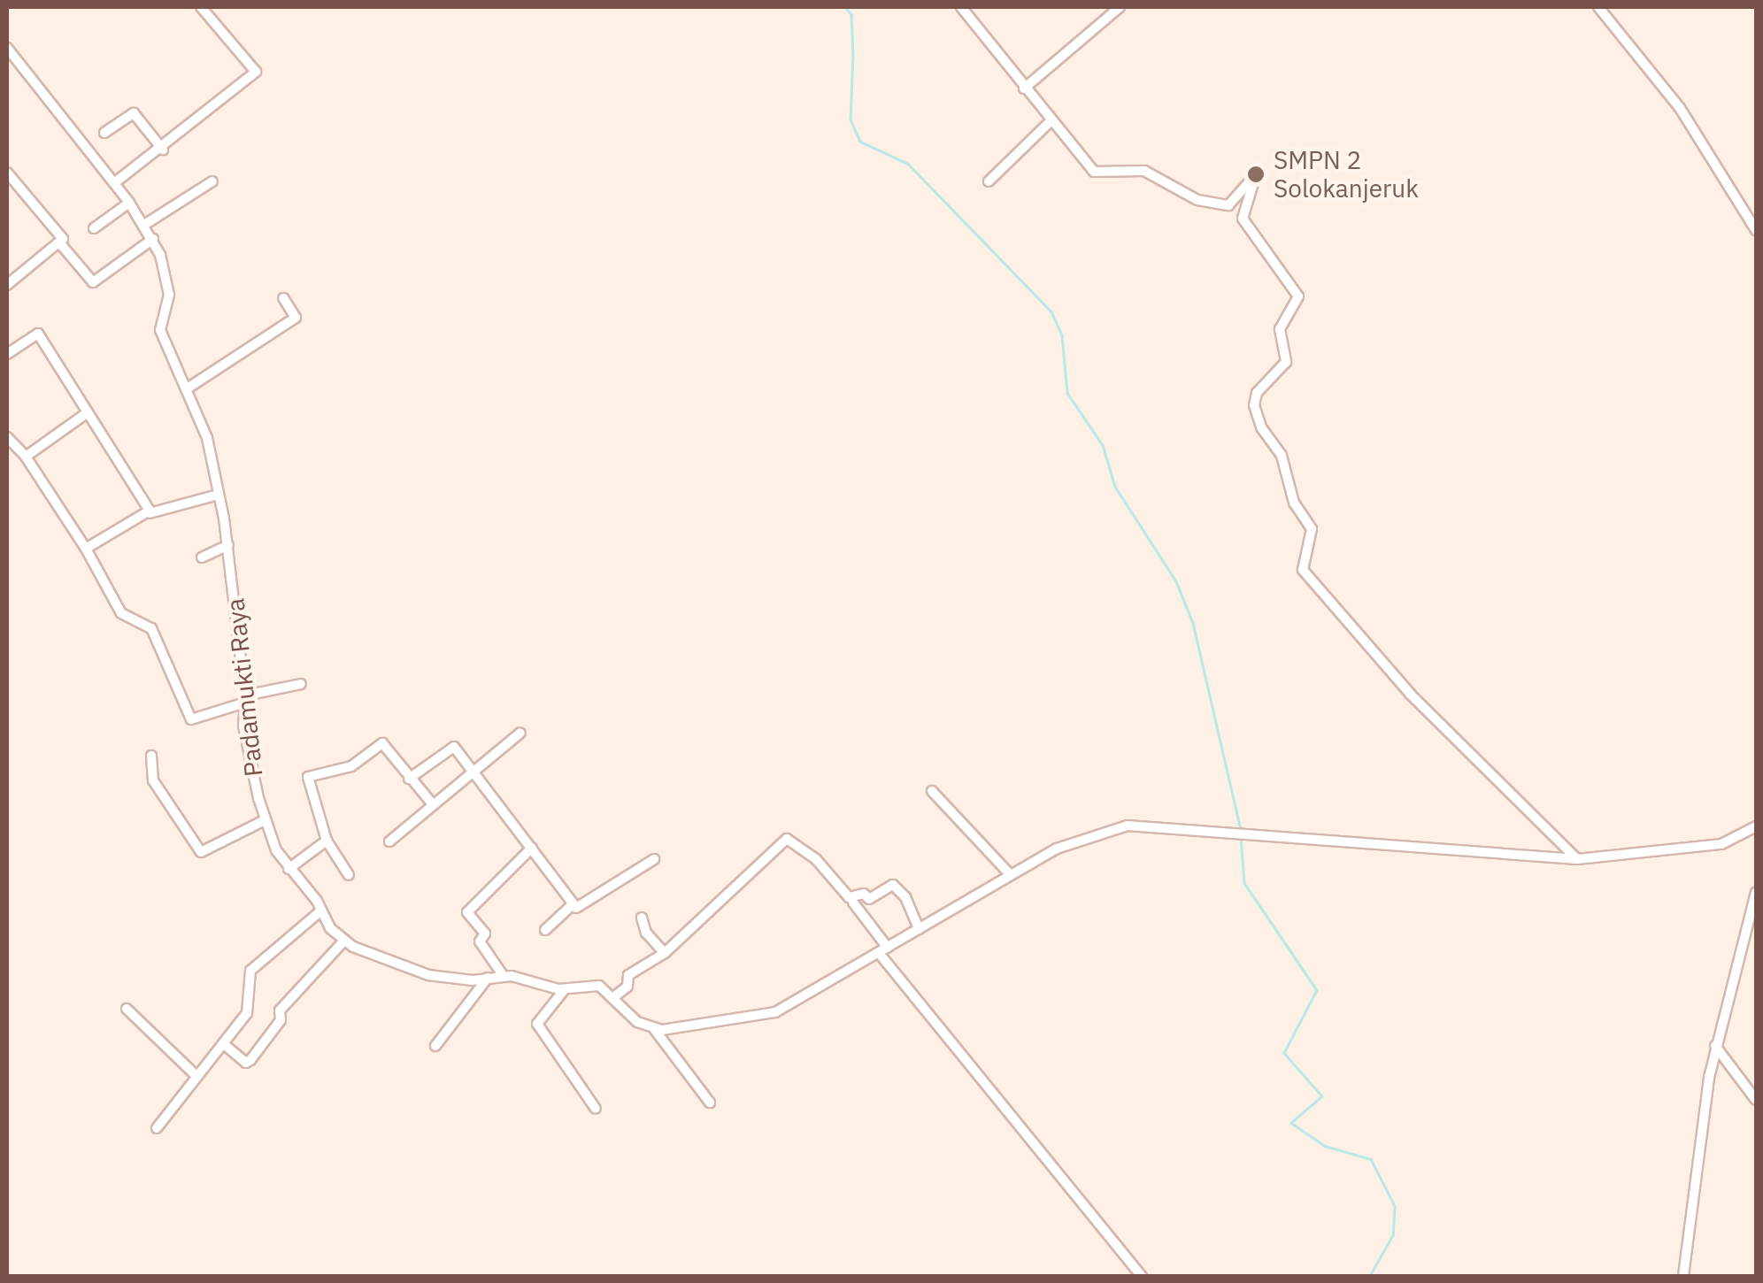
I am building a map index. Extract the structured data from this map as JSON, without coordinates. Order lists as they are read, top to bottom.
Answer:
{
  "streets": {
    "street": ["Padamukti Raya"]
  },
  "places": ["SMPN 2 Solokanjeruk"]
}
